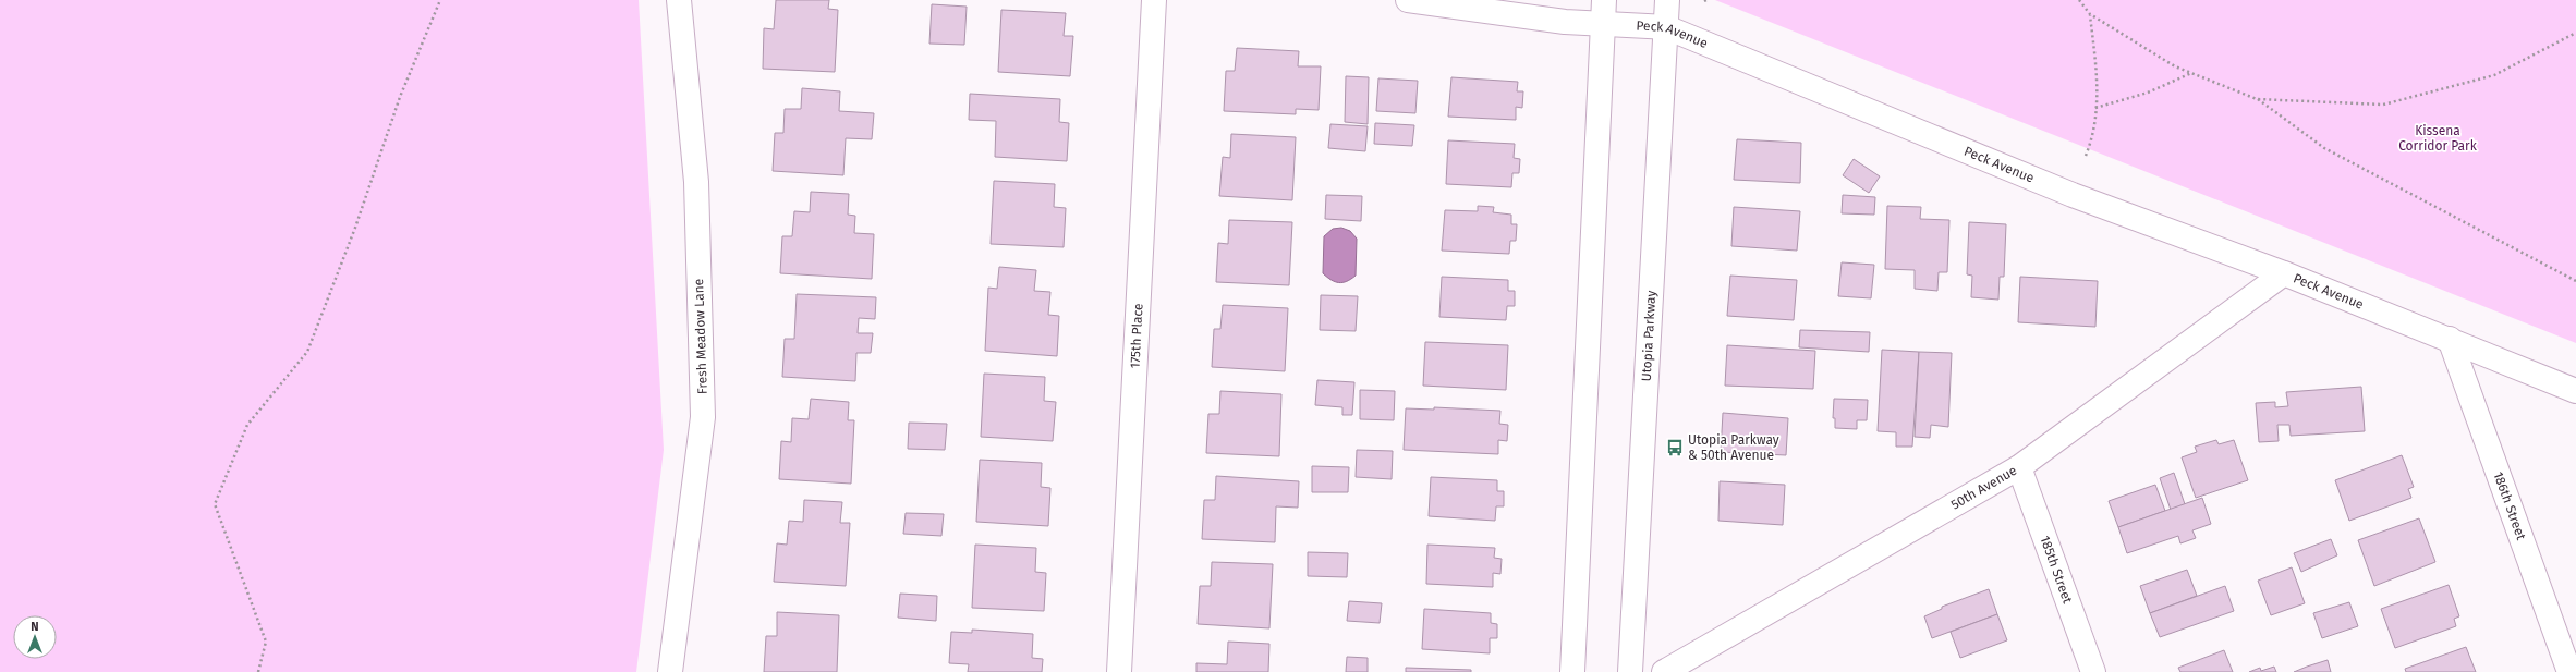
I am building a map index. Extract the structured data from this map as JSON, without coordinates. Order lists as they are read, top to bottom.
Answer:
{
  "streets": {
    "street": [
      "Peck Avenue",
      "175th Place",
      "Fresh Meadow Lane",
      "Utopia Parkway",
      "50th Avenue",
      "186th Street",
      "185th Street"
    ]
  },
  "crossings": [
    ["Peck Avenue", "Utopia Parkway"],
    ["Peck Avenue", "50th Avenue"],
    ["Peck Avenue", "186th Street"],
    ["50th Avenue", "185th Street"]
  ],
  "parks": ["Kissena Corridor Park"],
  "places": {
    "bus stop": ["Utopia Parkway & 50th Avenue"]
  },
  "north": "top"
}
